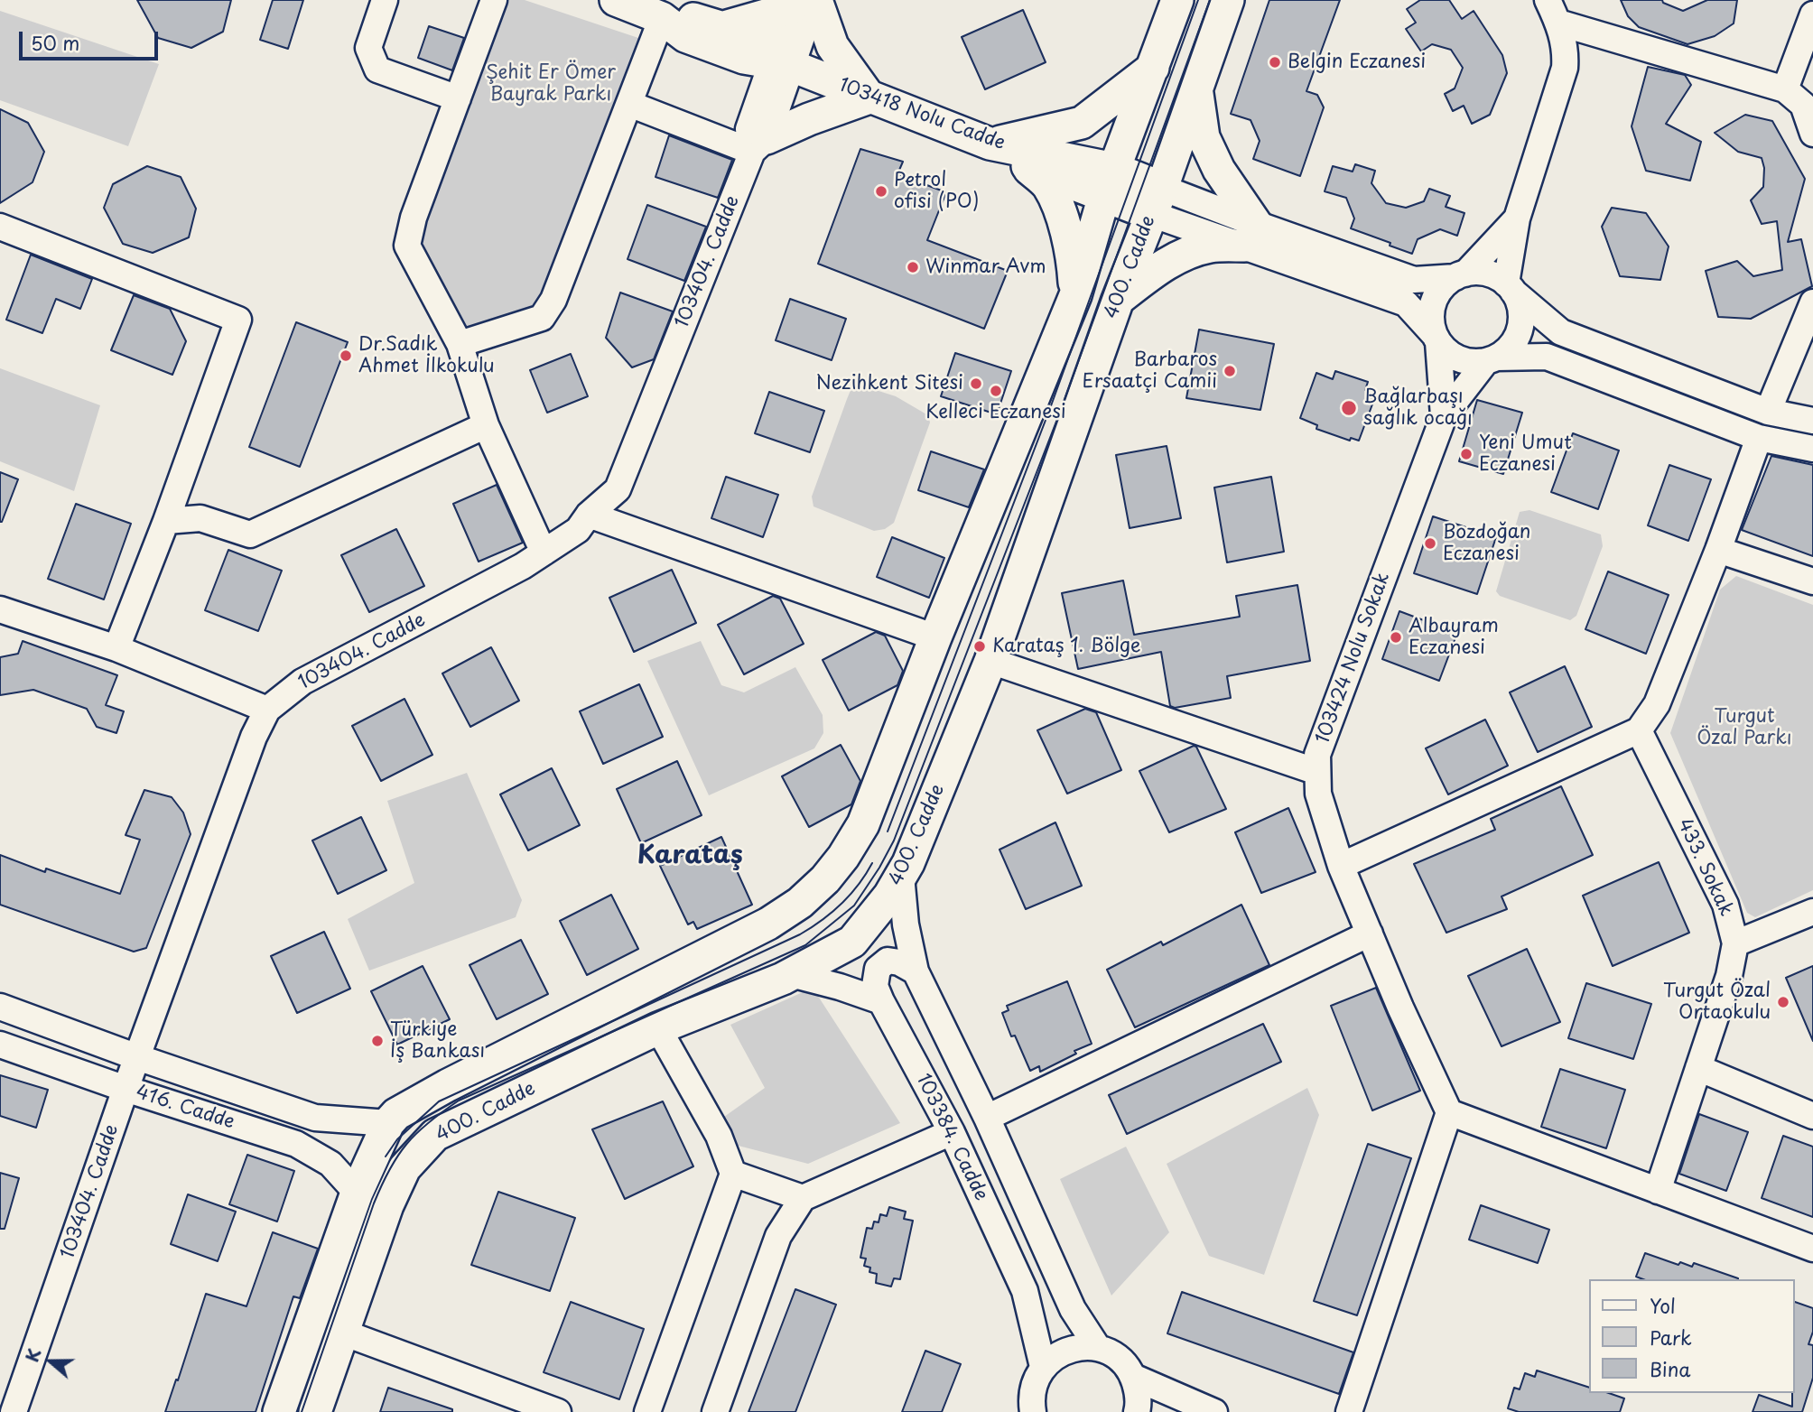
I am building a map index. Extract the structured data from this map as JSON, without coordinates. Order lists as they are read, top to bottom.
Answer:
{
  "streets": {
    "main road": ["103418 Nolu Cadde", "400. Cadde"],
    "street": [
      "103404. Cadde",
      "103424 Nolu Sokak",
      "433. Sokak",
      "416. Cadde",
      "103384. Cadde"
    ]
  },
  "crossings": [
    ["103418 Nolu Cadde", "103404. Cadde"],
    ["103418 Nolu Cadde", "400. Cadde"],
    ["103404. Cadde", "416. Cadde"]
  ],
  "districts": ["Karataş"],
  "parks": ["Şehit Er Ömer Bayrak Parkı", "Turgut Özal Parkı"],
  "places": [
    "Belgin Eczanesi",
    "Petrol ofisi (PO)",
    "Winmar Avm",
    "Dr.Sadık Ahmet İlkokulu",
    "Barbaros Ersaatçi Camii",
    "Nezihkent Sitesi",
    "Kelleci Eczanesi",
    "Bağlarbaşı sağlık ocağı",
    "Yeni Umut Eczanesi",
    "Bozdoğan Eczanesi",
    "Albayram Eczanesi",
    "Karataş 1. Bölge",
    "Turgut Özal Ortaokulu",
    "Türkiye İş Bankası"
  ],
  "legend": ["Yol", "Park", "Bina"],
  "scale_bar": "50 m",
  "north": "left"
}
